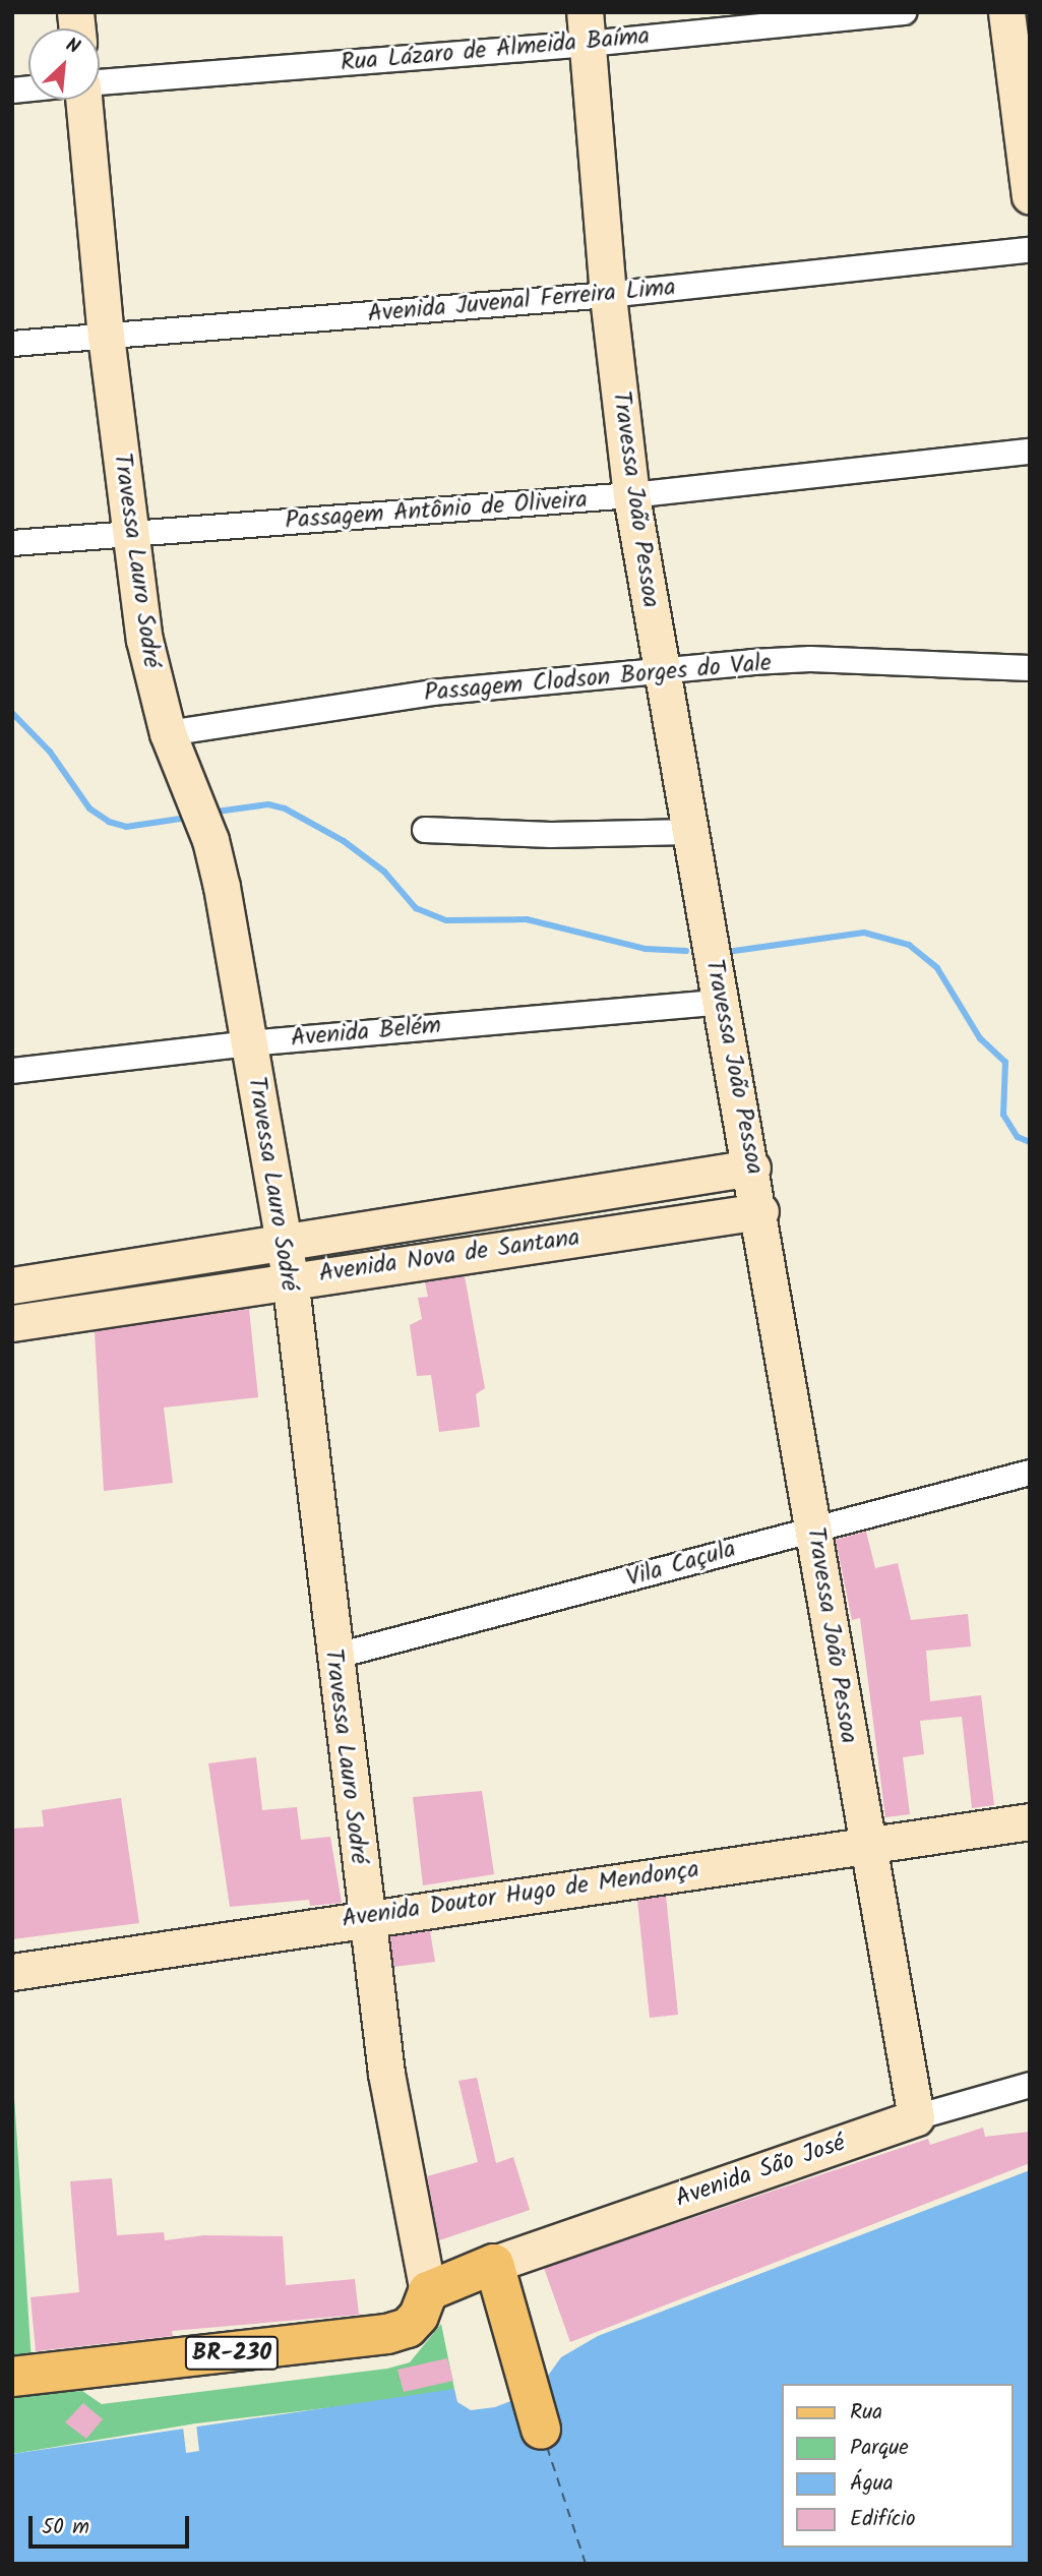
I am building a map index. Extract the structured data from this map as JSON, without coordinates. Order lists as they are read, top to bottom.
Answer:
{
  "streets": {
    "main road": ["BR-230"],
    "street": [
      "Rua Lázaro de Almeida Baíma",
      "Avenida Juvenal Ferreira Lima",
      "Travessa João Pessoa",
      "Passagem Antônio de Oliveira",
      "Travessa Lauro Sodré",
      "Passagem Clodson Borges do Vale",
      "Avenida Belém",
      "Avenida Nova de Santana",
      "Vila Caçula",
      "Avenida Doutor Hugo de Mendonça",
      "Avenida São José"
    ]
  },
  "crossings": [
    ["Rua Lázaro de Almeida Baíma", "Travessa João Pessoa"],
    ["Avenida Juvenal Ferreira Lima", "Travessa João Pessoa"],
    ["Avenida Juvenal Ferreira Lima", "Travessa Lauro Sodré"],
    ["Travessa João Pessoa", "Passagem Antônio de Oliveira"],
    ["Travessa João Pessoa", "Passagem Clodson Borges do Vale"],
    ["Travessa João Pessoa", "Avenida Belém"],
    ["Travessa João Pessoa", "Avenida Nova de Santana"],
    ["Travessa João Pessoa", "Vila Caçula"],
    ["Travessa João Pessoa", "Avenida Doutor Hugo de Mendonça"],
    ["Travessa João Pessoa", "Avenida São José"],
    ["Passagem Antônio de Oliveira", "Travessa Lauro Sodré"],
    ["Travessa Lauro Sodré", "Passagem Clodson Borges do Vale"],
    ["Travessa Lauro Sodré", "Avenida Belém"],
    ["Travessa Lauro Sodré", "Avenida Nova de Santana"],
    ["Travessa Lauro Sodré", "Vila Caçula"],
    ["Travessa Lauro Sodré", "Avenida Doutor Hugo de Mendonça"],
    ["Travessa Lauro Sodré", "BR-230"]
  ],
  "legend": [
    "Rua",
    "Parque",
    "Água",
    "Edifício"
  ],
  "scale_bar": "50 m",
  "north": "top right"
}
